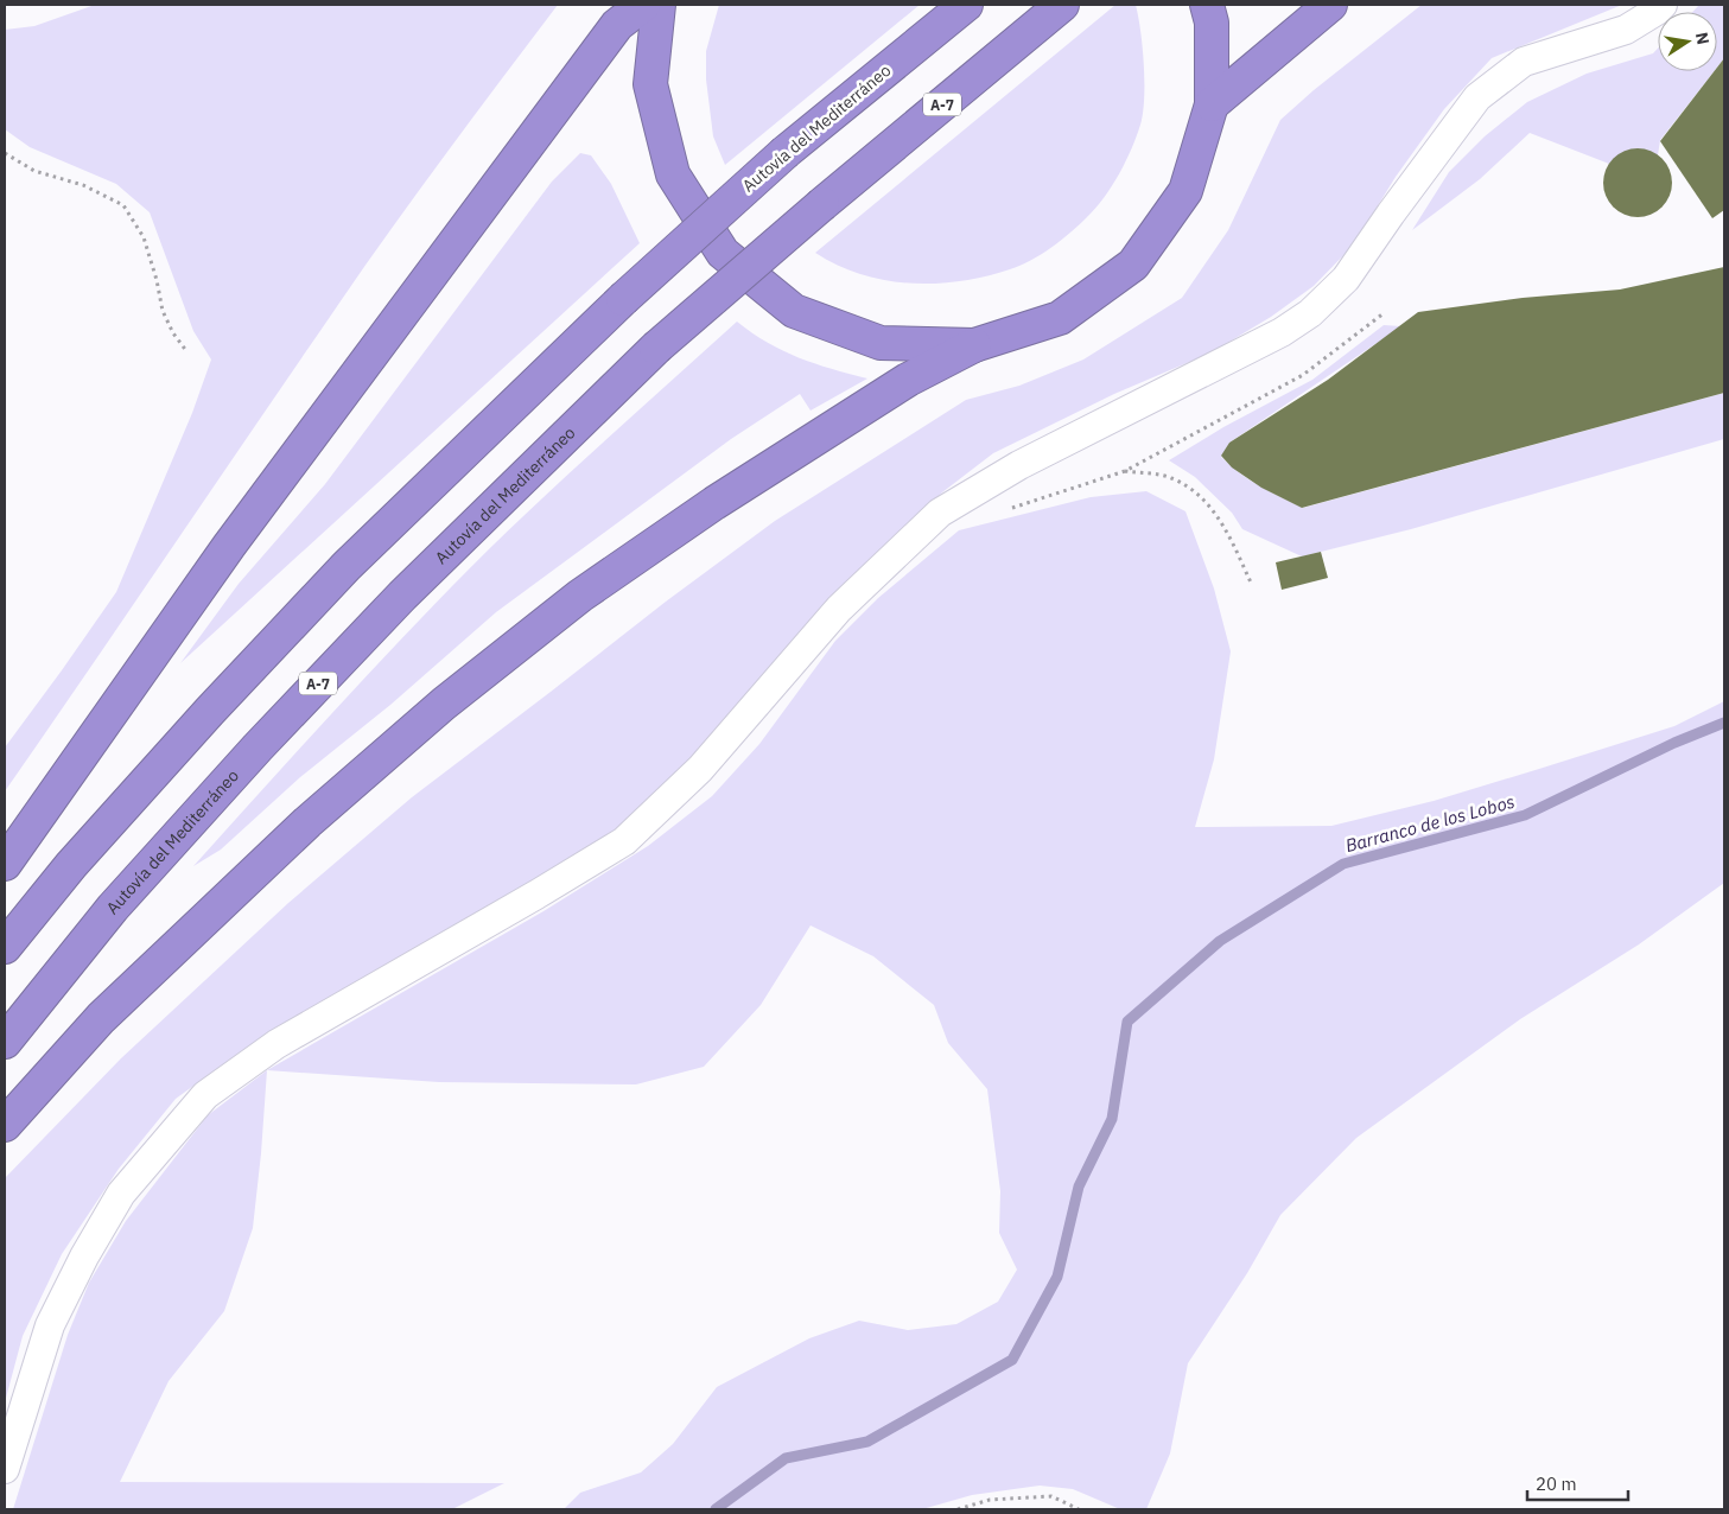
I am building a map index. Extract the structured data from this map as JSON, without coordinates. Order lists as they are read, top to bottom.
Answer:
{
  "streets": {
    "highway": ["A-7", "Autovía del Mediterráneo"]
  },
  "water": ["Barranco de los Lobos"],
  "scale_bar": "20 m",
  "north": "right"
}
